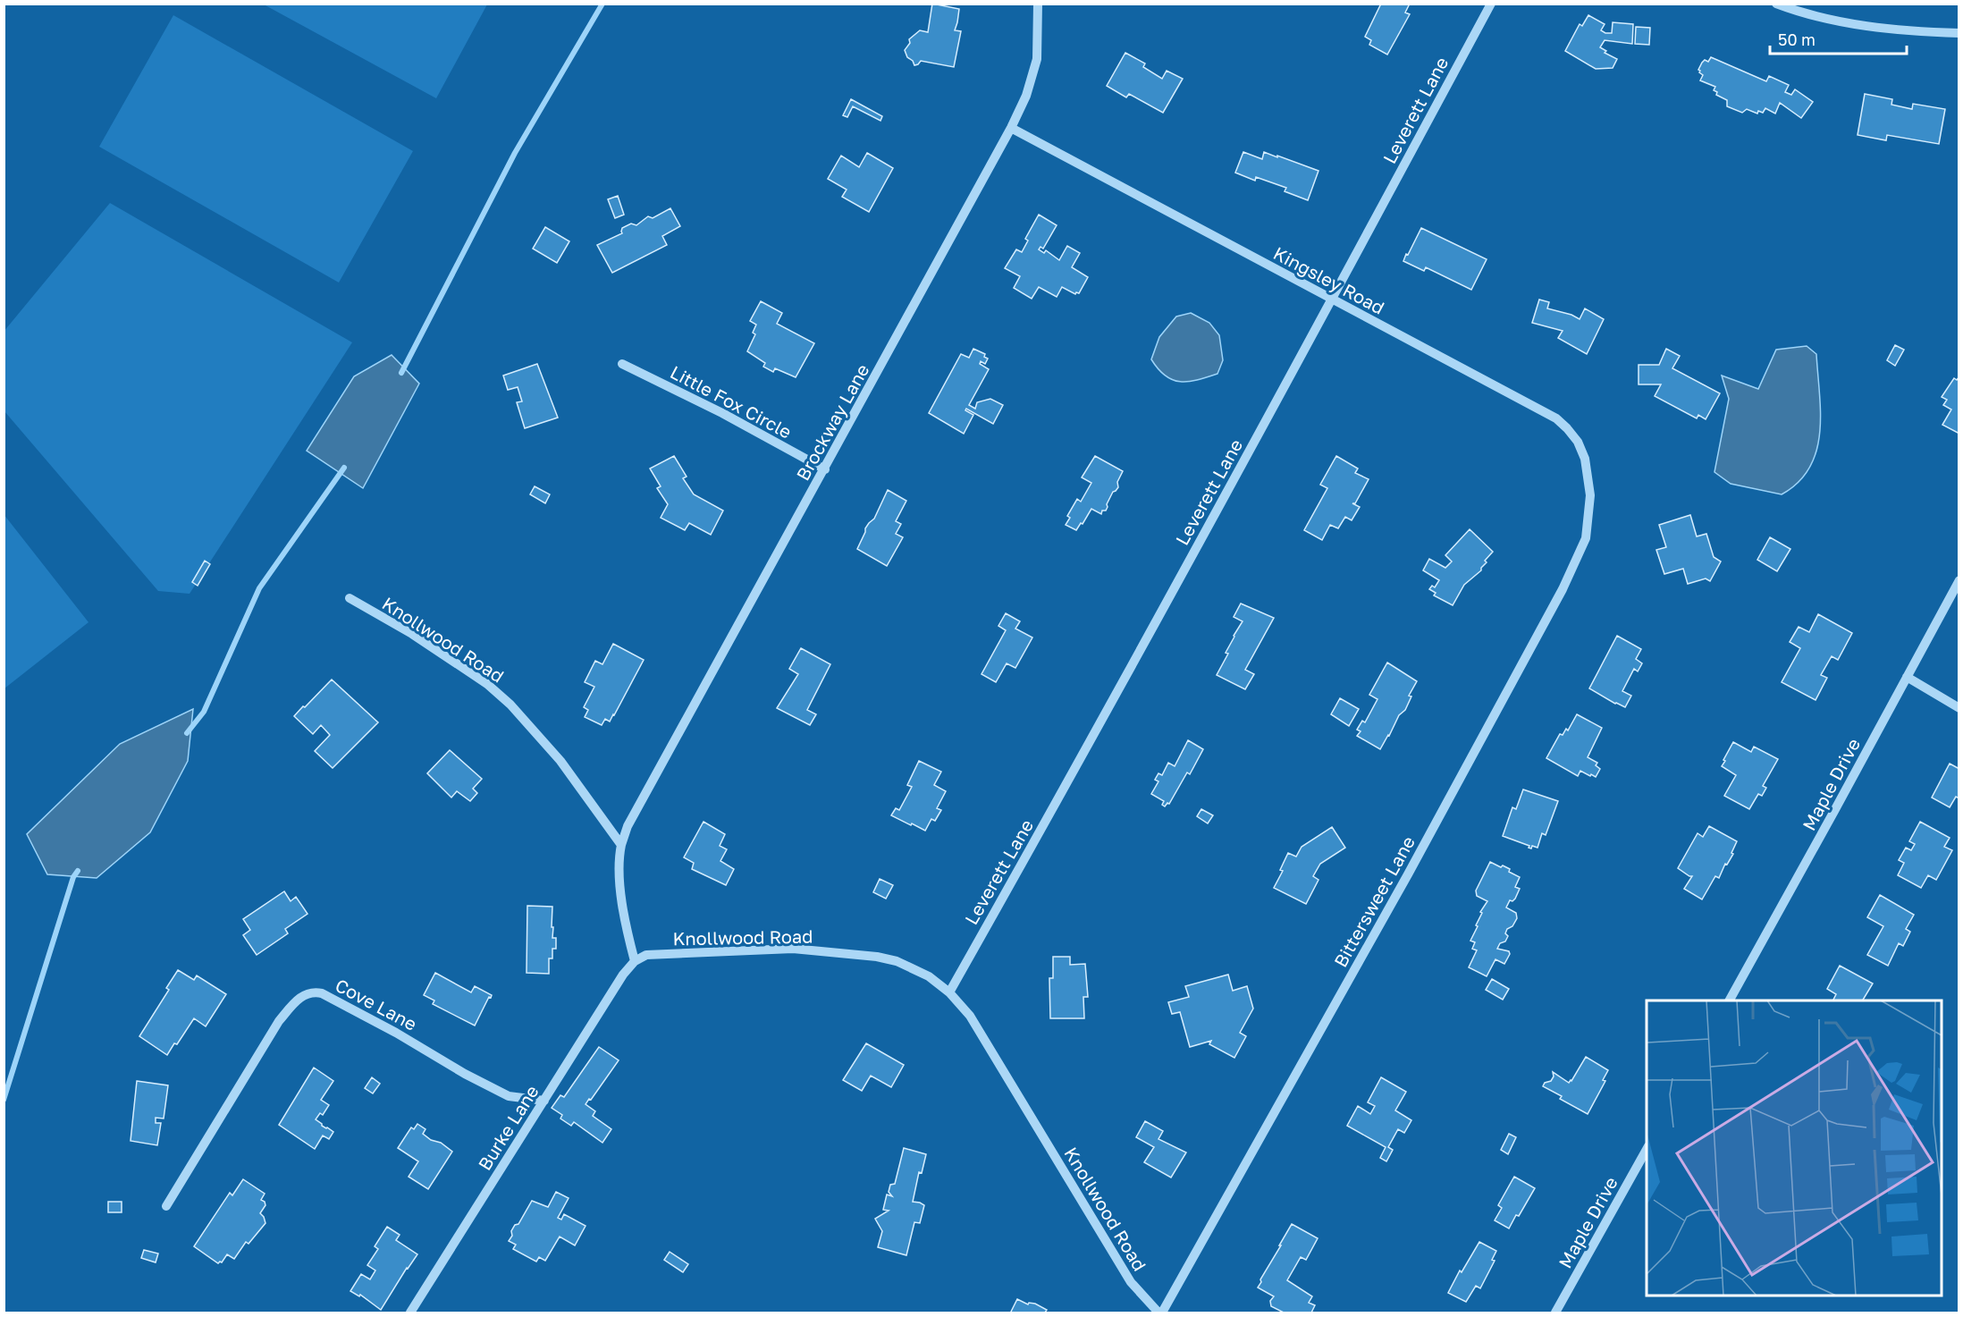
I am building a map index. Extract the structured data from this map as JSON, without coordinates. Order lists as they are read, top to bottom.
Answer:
{
  "streets": {
    "street": [
      "Leverett Lane",
      "Kingsley Road",
      "Little Fox Circle",
      "Brockway Lane",
      "Knollwood Road",
      "Maple Drive",
      "Bittersweet Lane",
      "Cove Lane",
      "Burke Lane"
    ]
  },
  "crossings": [
    ["Leverett Lane", "Kingsley Road"],
    ["Leverett Lane", "Knollwood Road"],
    ["Kingsley Road", "Brockway Lane"],
    ["Kingsley Road", "Bittersweet Lane"],
    ["Little Fox Circle", "Brockway Lane"],
    ["Brockway Lane", "Knollwood Road"],
    ["Knollwood Road", "Bittersweet Lane"],
    ["Knollwood Road", "Burke Lane"],
    ["Cove Lane", "Burke Lane"]
  ],
  "scale_bar": "50 m"
}
